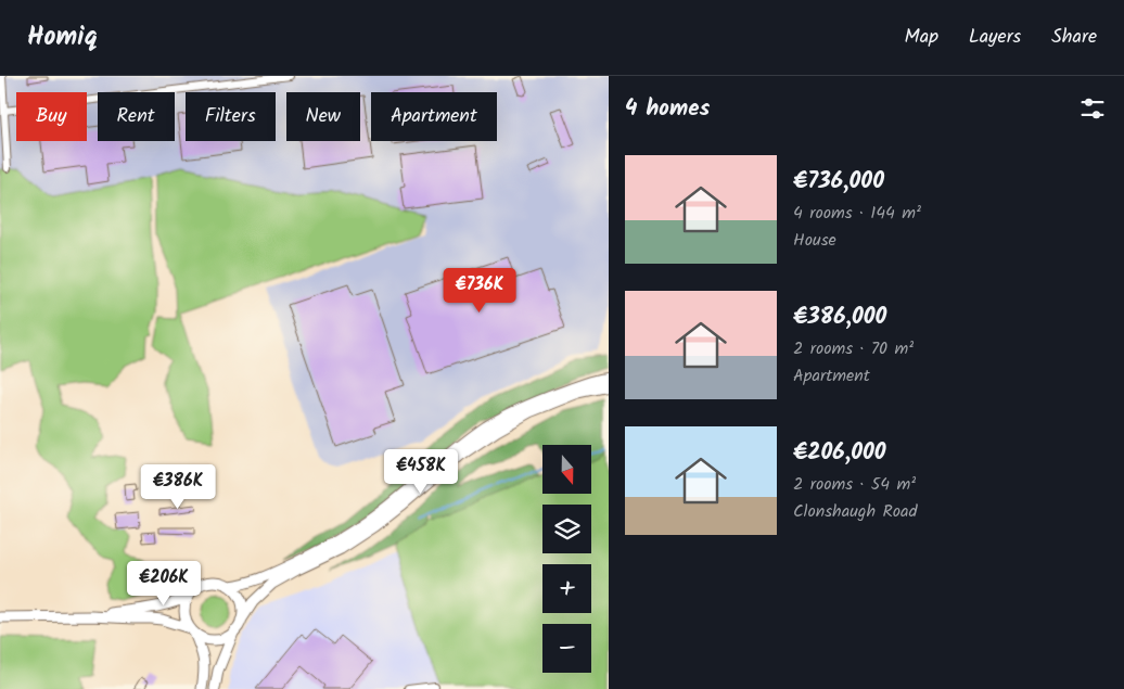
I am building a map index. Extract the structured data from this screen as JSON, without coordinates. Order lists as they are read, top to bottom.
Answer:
{
  "north": "bottom",
  "page": {
    "header": "Homiq",
    "nav": ["Map", "Layers", "Share"],
    "heading": "4 homes",
    "chip": [
      "Buy",
      "Rent",
      "Filters",
      "New",
      "Apartment"
    ],
    "list": [
      {
        "name": "€736,000",
        "note": "4 rooms · 144 m² · House"
      },
      {
        "name": "€386,000",
        "note": "2 rooms · 70 m² · Apartment"
      },
      {
        "name": "€206,000",
        "note": "2 rooms · 54 m² · Clonshaugh Road"
      }
    ],
    "price": [
      "€736K",
      "€458K",
      "€386K",
      "€206K"
    ],
    "map_buttons": ["+", "−"]
  }
}
